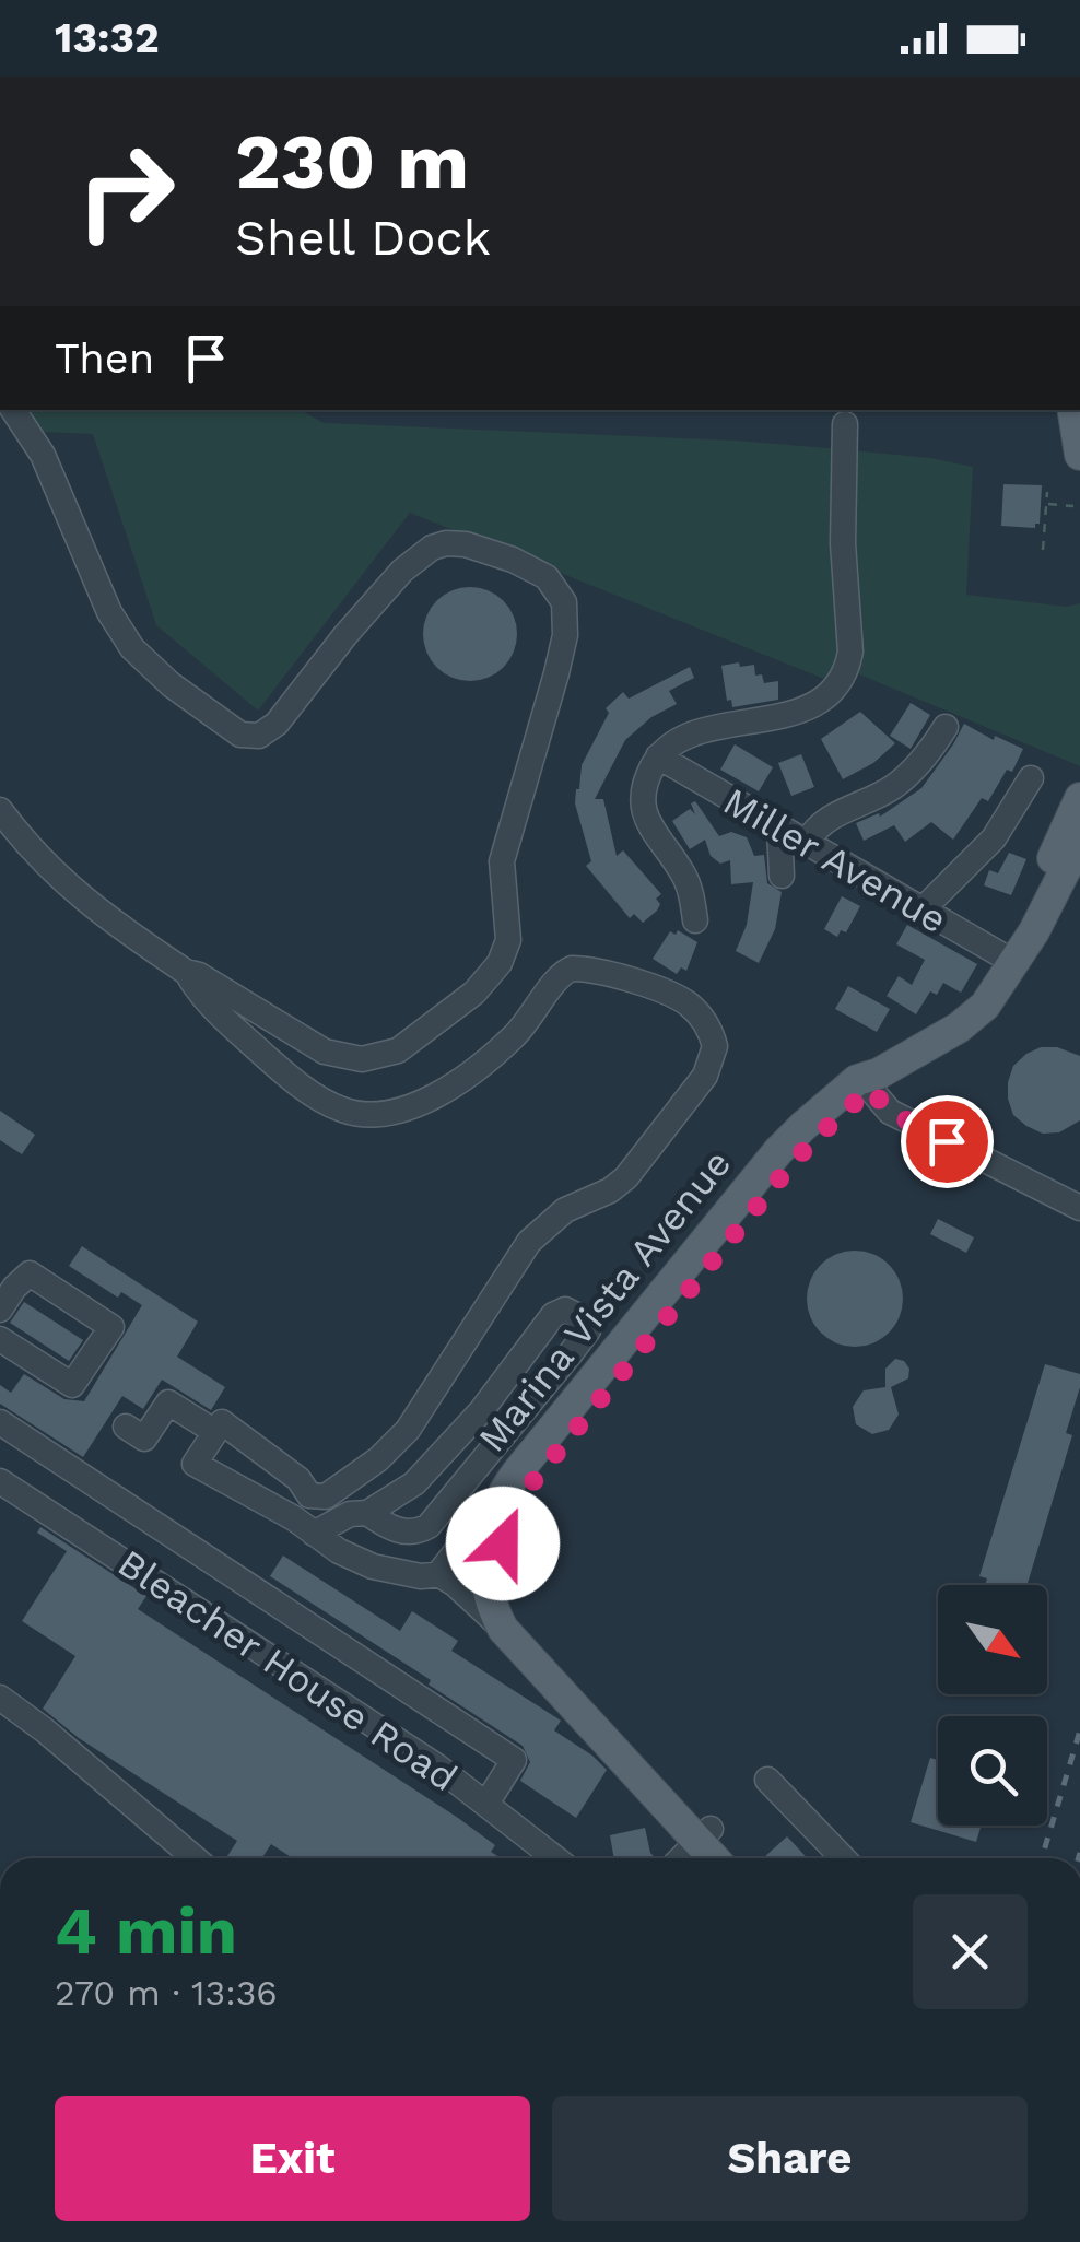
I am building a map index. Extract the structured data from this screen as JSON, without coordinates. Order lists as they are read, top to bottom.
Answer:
{
  "streets": {
    "main road": ["Marina Vista Avenue"],
    "street": ["Miller Avenue", "Bleacher House Road"]
  },
  "crossings": [
    ["Miller Avenue", "Marina Vista Avenue"]
  ],
  "north": "bottom right",
  "page": {
    "status": "13:32",
    "turn": ["230 m", "Shell Dock"],
    "then": "Then",
    "heading": ["4 min", "270 m · 13:36"],
    "buttons": ["Exit", "Share"]
  }
}
